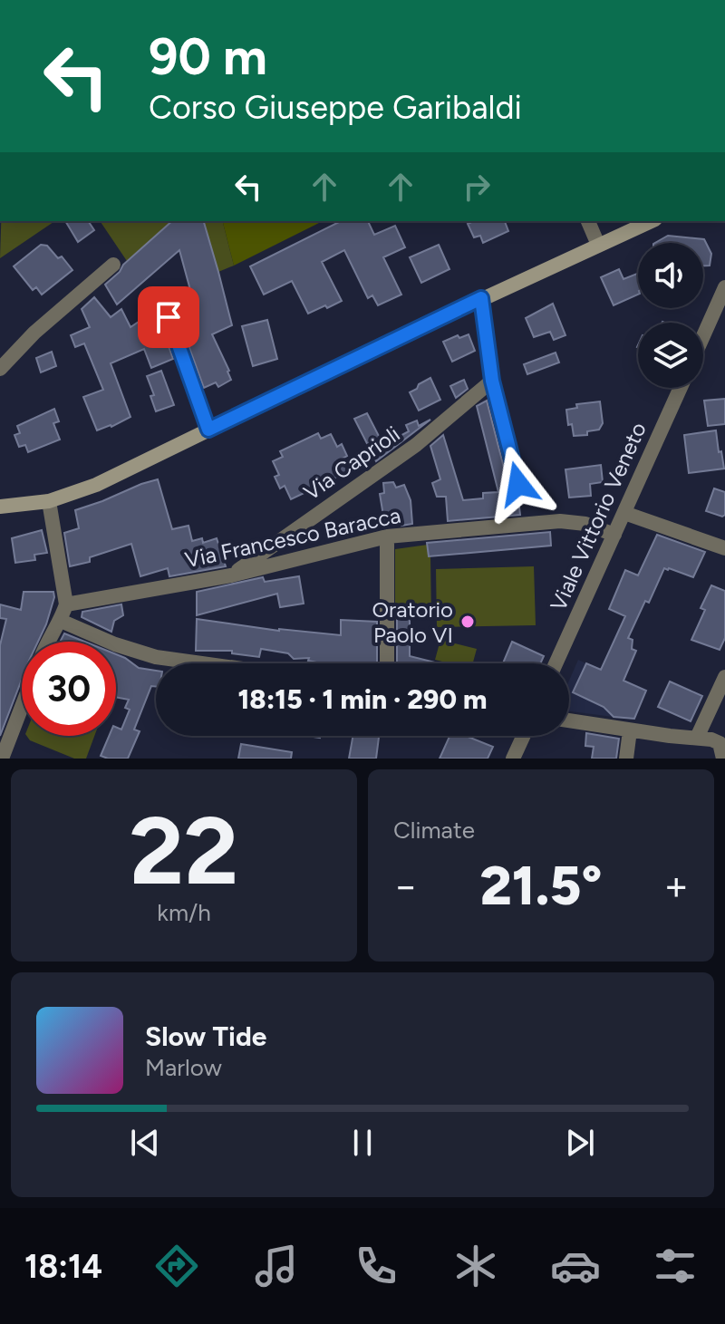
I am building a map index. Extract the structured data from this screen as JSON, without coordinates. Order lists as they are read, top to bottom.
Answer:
{
  "streets": {
    "street": ["Via Caprioli", "Viale Vittorio Veneto", "Via Francesco Baracca"]
  },
  "crossings": [
    ["Via Caprioli", "Via Francesco Baracca"],
    ["Viale Vittorio Veneto", "Via Francesco Baracca"]
  ],
  "places": ["Oratorio Paolo VI"],
  "page": {
    "turn": ["90 m", "Corso Giuseppe Garibaldi"],
    "limit": "30",
    "trip": "18:15 · 1 min · 290 m",
    "tile": [
      ["22", "km/h"],
      "Climate"
    ],
    "heat": ["−", "21.5°", "+"],
    "song": ["Slow Tide", "Marlow"],
    "tabs": "18:14"
  }
}
